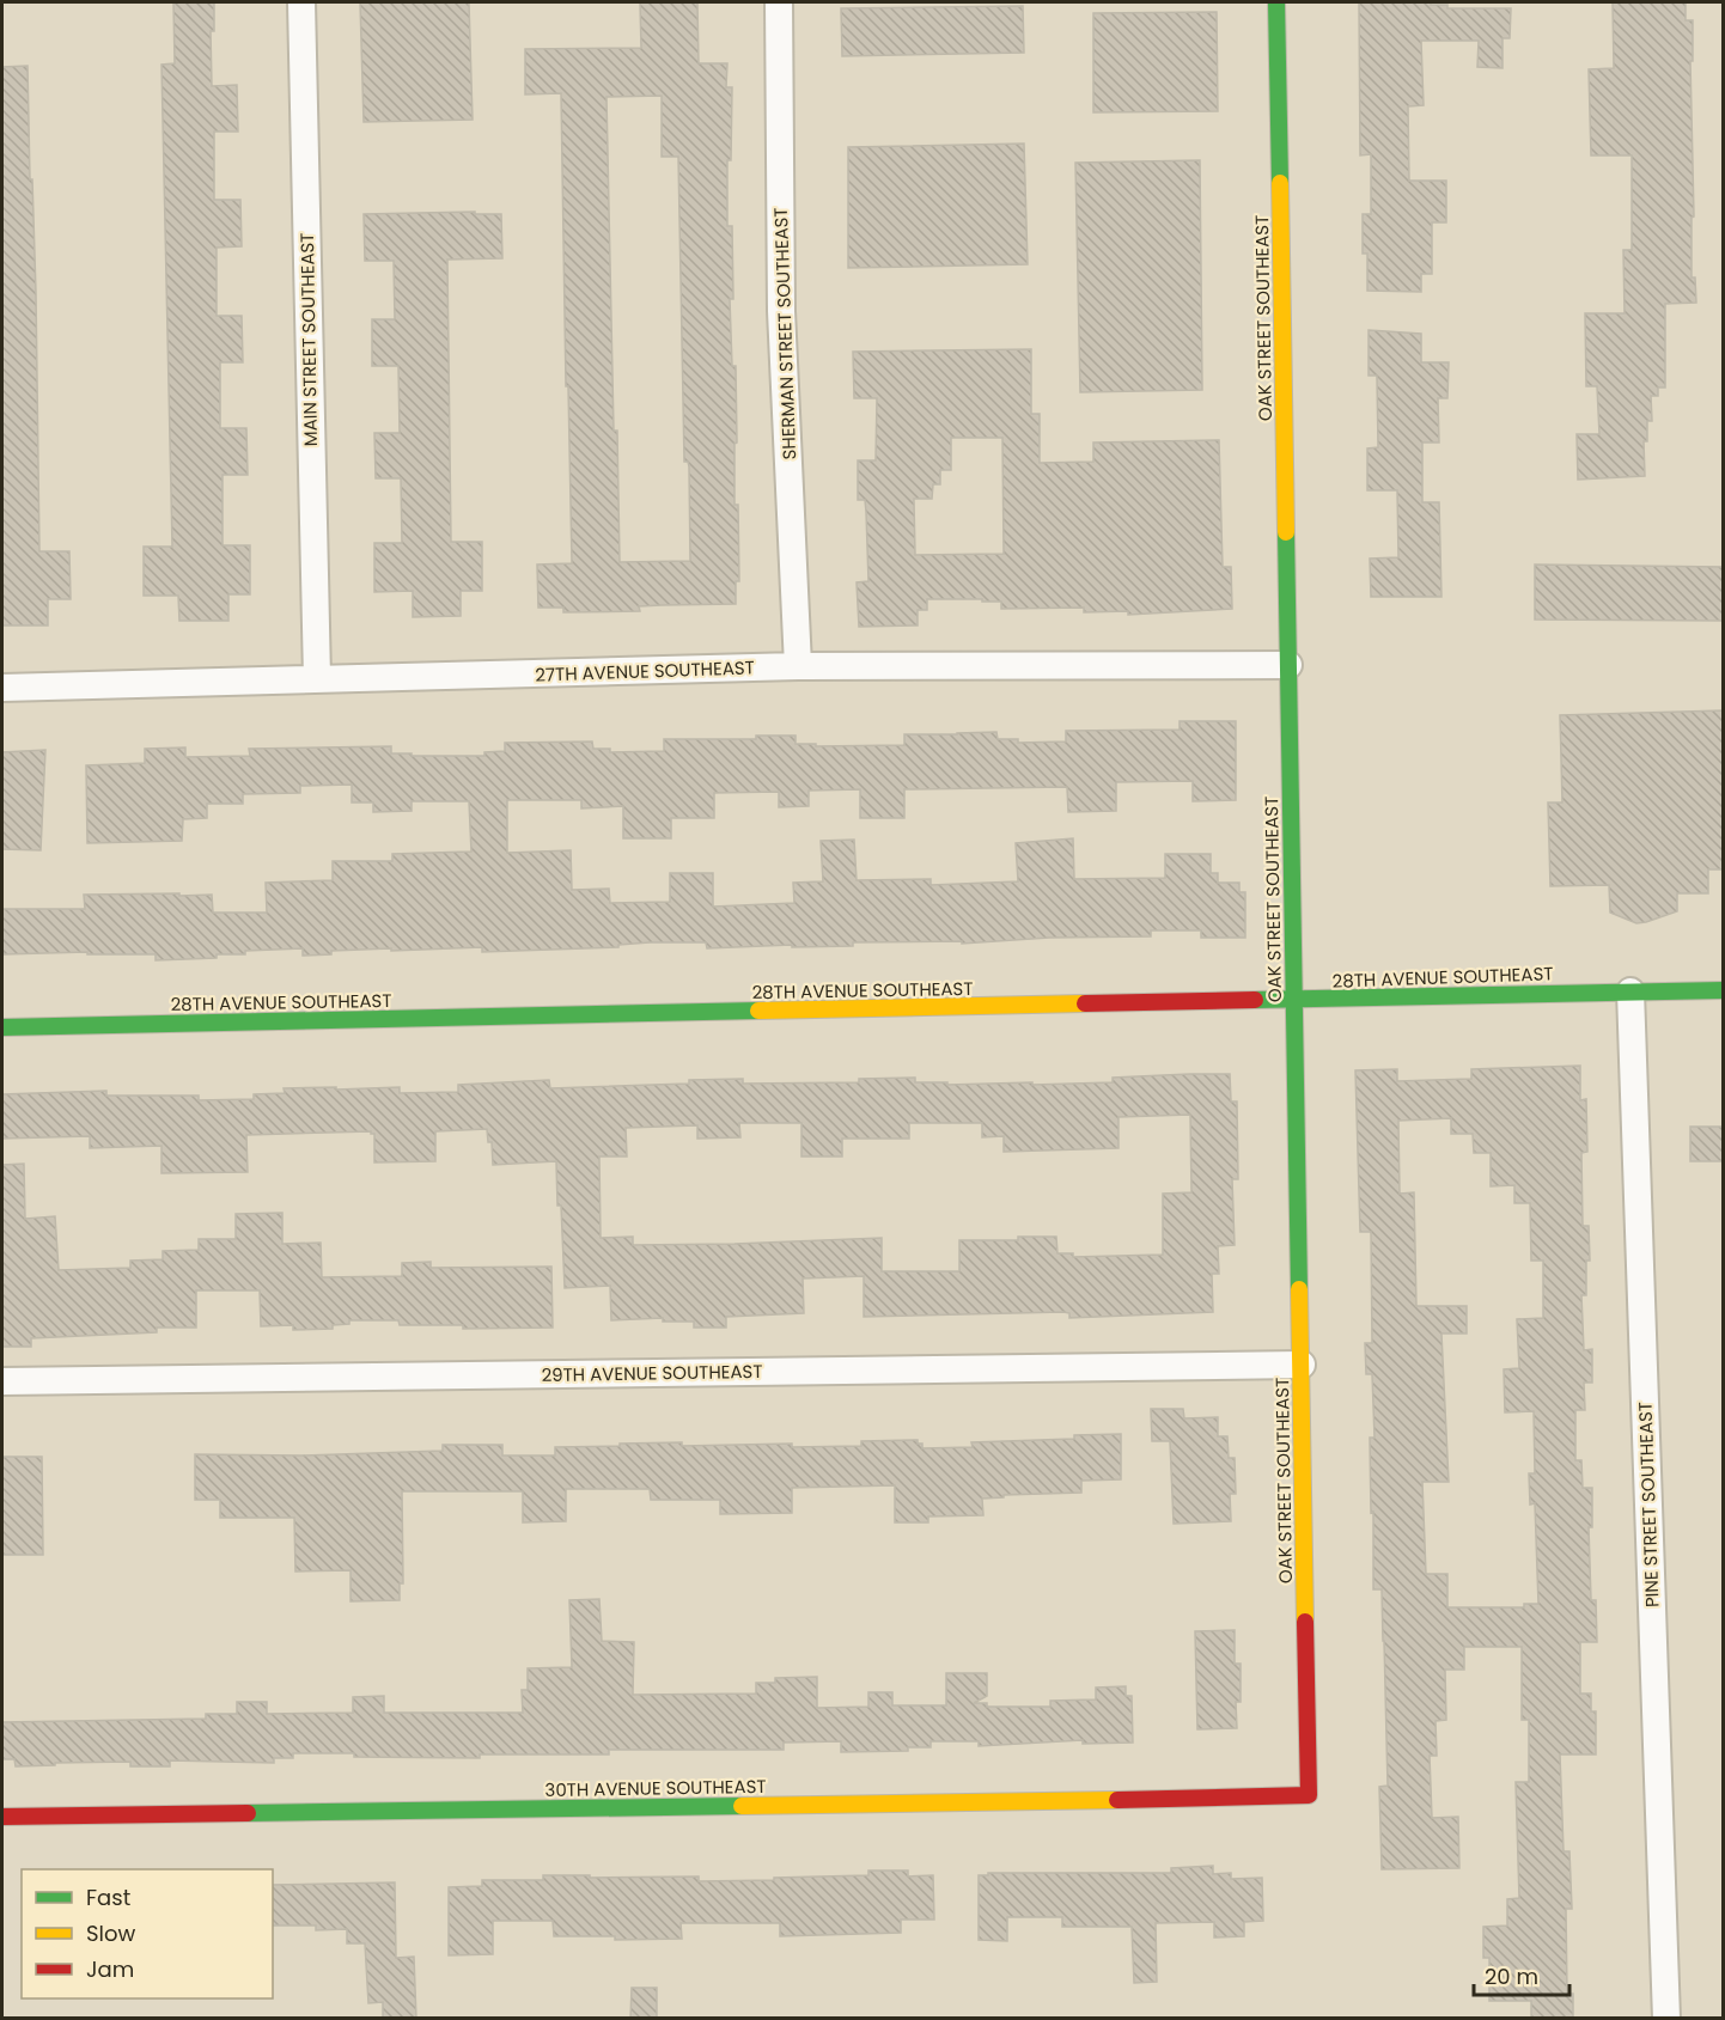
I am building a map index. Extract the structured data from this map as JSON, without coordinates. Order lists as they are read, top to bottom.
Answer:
{
  "streets": {
    "street": [
      "OAK STREET SOUTHEAST",
      "SHERMAN STREET SOUTHEAST",
      "MAIN STREET SOUTHEAST",
      "27TH AVENUE SOUTHEAST",
      "28TH AVENUE SOUTHEAST",
      "29TH AVENUE SOUTHEAST",
      "PINE STREET SOUTHEAST",
      "30TH AVENUE SOUTHEAST"
    ]
  },
  "crossings": [
    ["OAK STREET SOUTHEAST", "27TH AVENUE SOUTHEAST"],
    ["OAK STREET SOUTHEAST", "28TH AVENUE SOUTHEAST"],
    ["OAK STREET SOUTHEAST", "29TH AVENUE SOUTHEAST"],
    ["OAK STREET SOUTHEAST", "30TH AVENUE SOUTHEAST"],
    ["SHERMAN STREET SOUTHEAST", "27TH AVENUE SOUTHEAST"],
    ["MAIN STREET SOUTHEAST", "27TH AVENUE SOUTHEAST"],
    ["28TH AVENUE SOUTHEAST", "PINE STREET SOUTHEAST"]
  ],
  "legend": ["Fast", "Slow", "Jam"],
  "scale_bar": "20 m"
}
